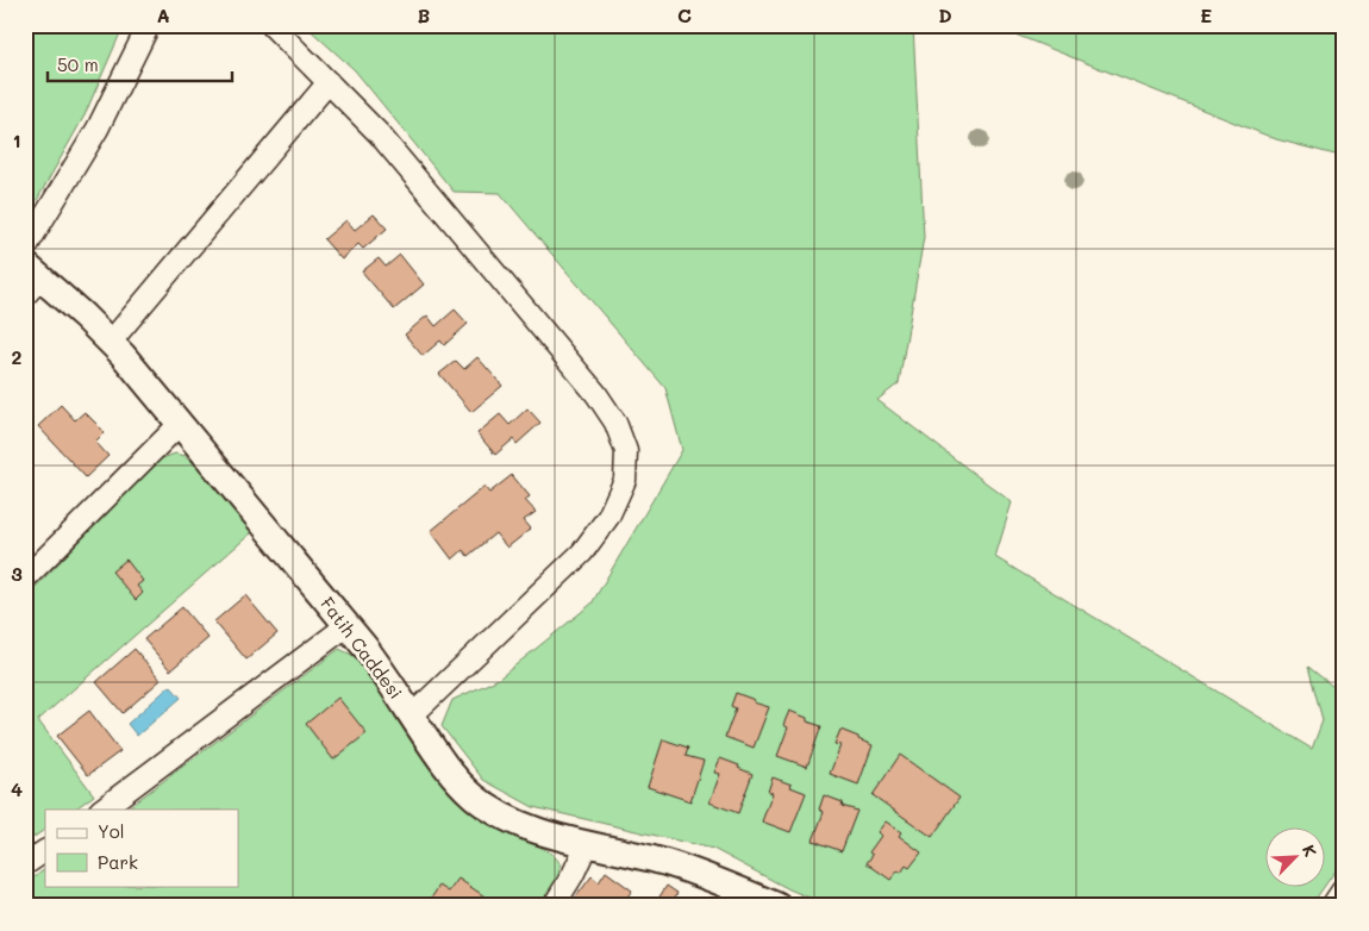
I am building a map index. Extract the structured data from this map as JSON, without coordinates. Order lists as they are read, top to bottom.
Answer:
{
  "streets": {
    "street": ["Fatih Caddesi"]
  },
  "legend": ["Yol", "Park"],
  "scale_bar": "50 m",
  "north": "top right",
  "grid": {
    "columns": [
      "A",
      "B",
      "C",
      "D",
      "E"
    ],
    "rows": [
      "1",
      "2",
      "3",
      "4"
    ]
  }
}
